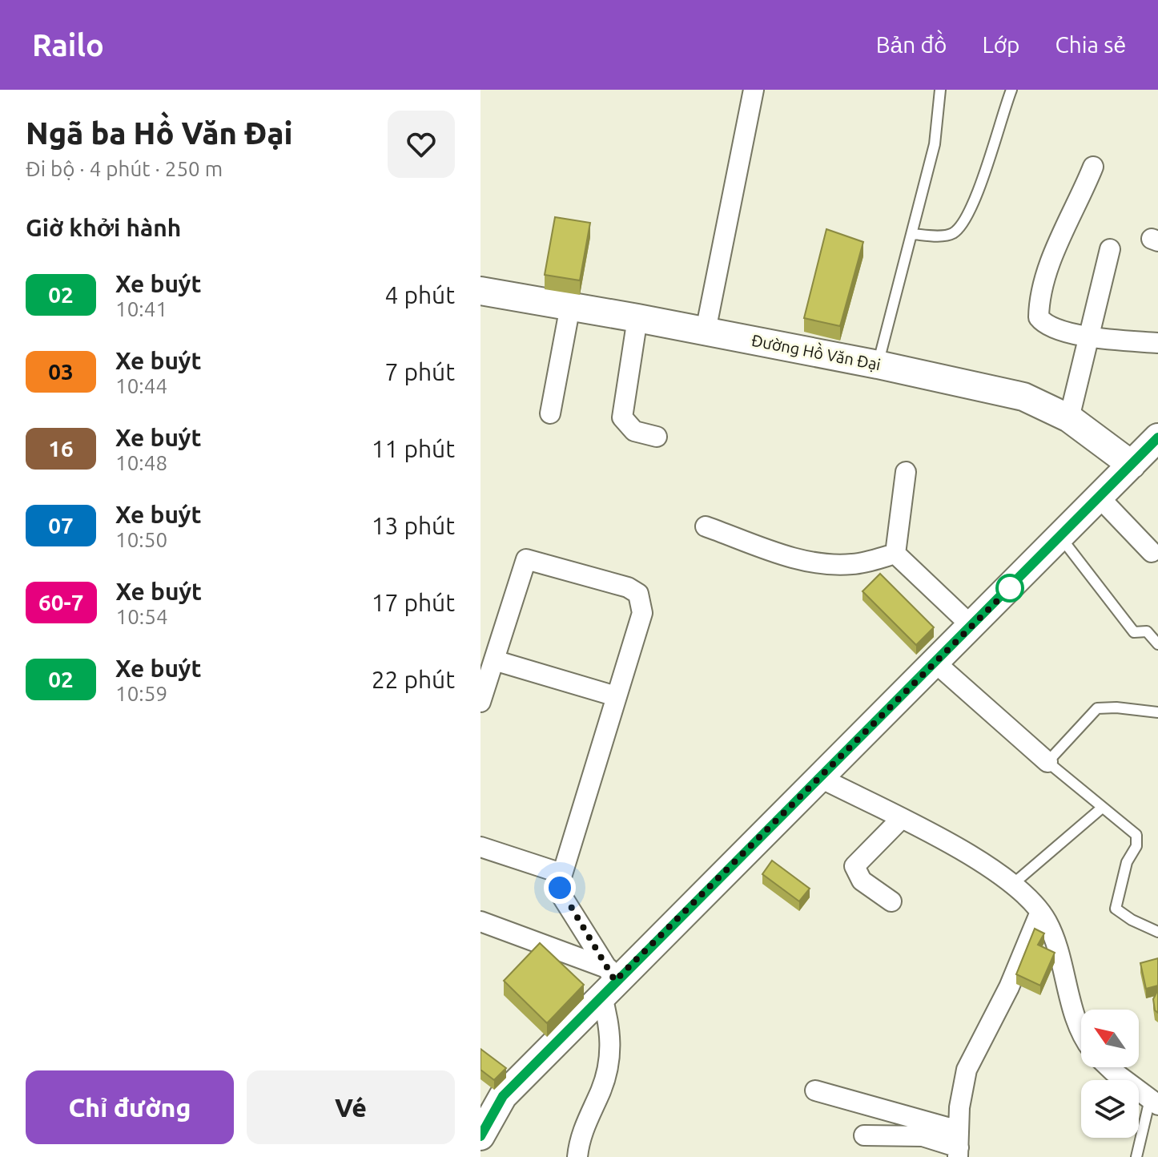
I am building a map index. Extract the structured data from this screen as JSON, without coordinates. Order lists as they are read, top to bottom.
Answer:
{
  "streets": {
    "main road": ["Đường Hồ Văn Đại"]
  },
  "lines": ["bus line 02"],
  "north": "top left",
  "page": {
    "header": "Railo",
    "nav": ["Bản đồ", "Lớp", "Chia sẻ"],
    "heading": [
      ["Ngã ba Hồ Văn Đại", "Đi bộ · 4 phút · 250 m"],
      "Giờ khởi hành"
    ],
    "list": [
      {
        "mark": "02",
        "name": "Xe buýt",
        "note": "10:41",
        "value": "4 phút"
      },
      {
        "mark": "03",
        "name": "Xe buýt",
        "note": "10:44",
        "value": "7 phút"
      },
      {
        "mark": "16",
        "name": "Xe buýt",
        "note": "10:48",
        "value": "11 phút"
      },
      {
        "mark": "07",
        "name": "Xe buýt",
        "note": "10:50",
        "value": "13 phút"
      },
      {
        "mark": "60-7",
        "name": "Xe buýt",
        "note": "10:54",
        "value": "17 phút"
      },
      {
        "mark": "02",
        "name": "Xe buýt",
        "note": "10:59",
        "value": "22 phút"
      }
    ],
    "buttons": ["Chỉ đường", "Vé"]
  }
}
